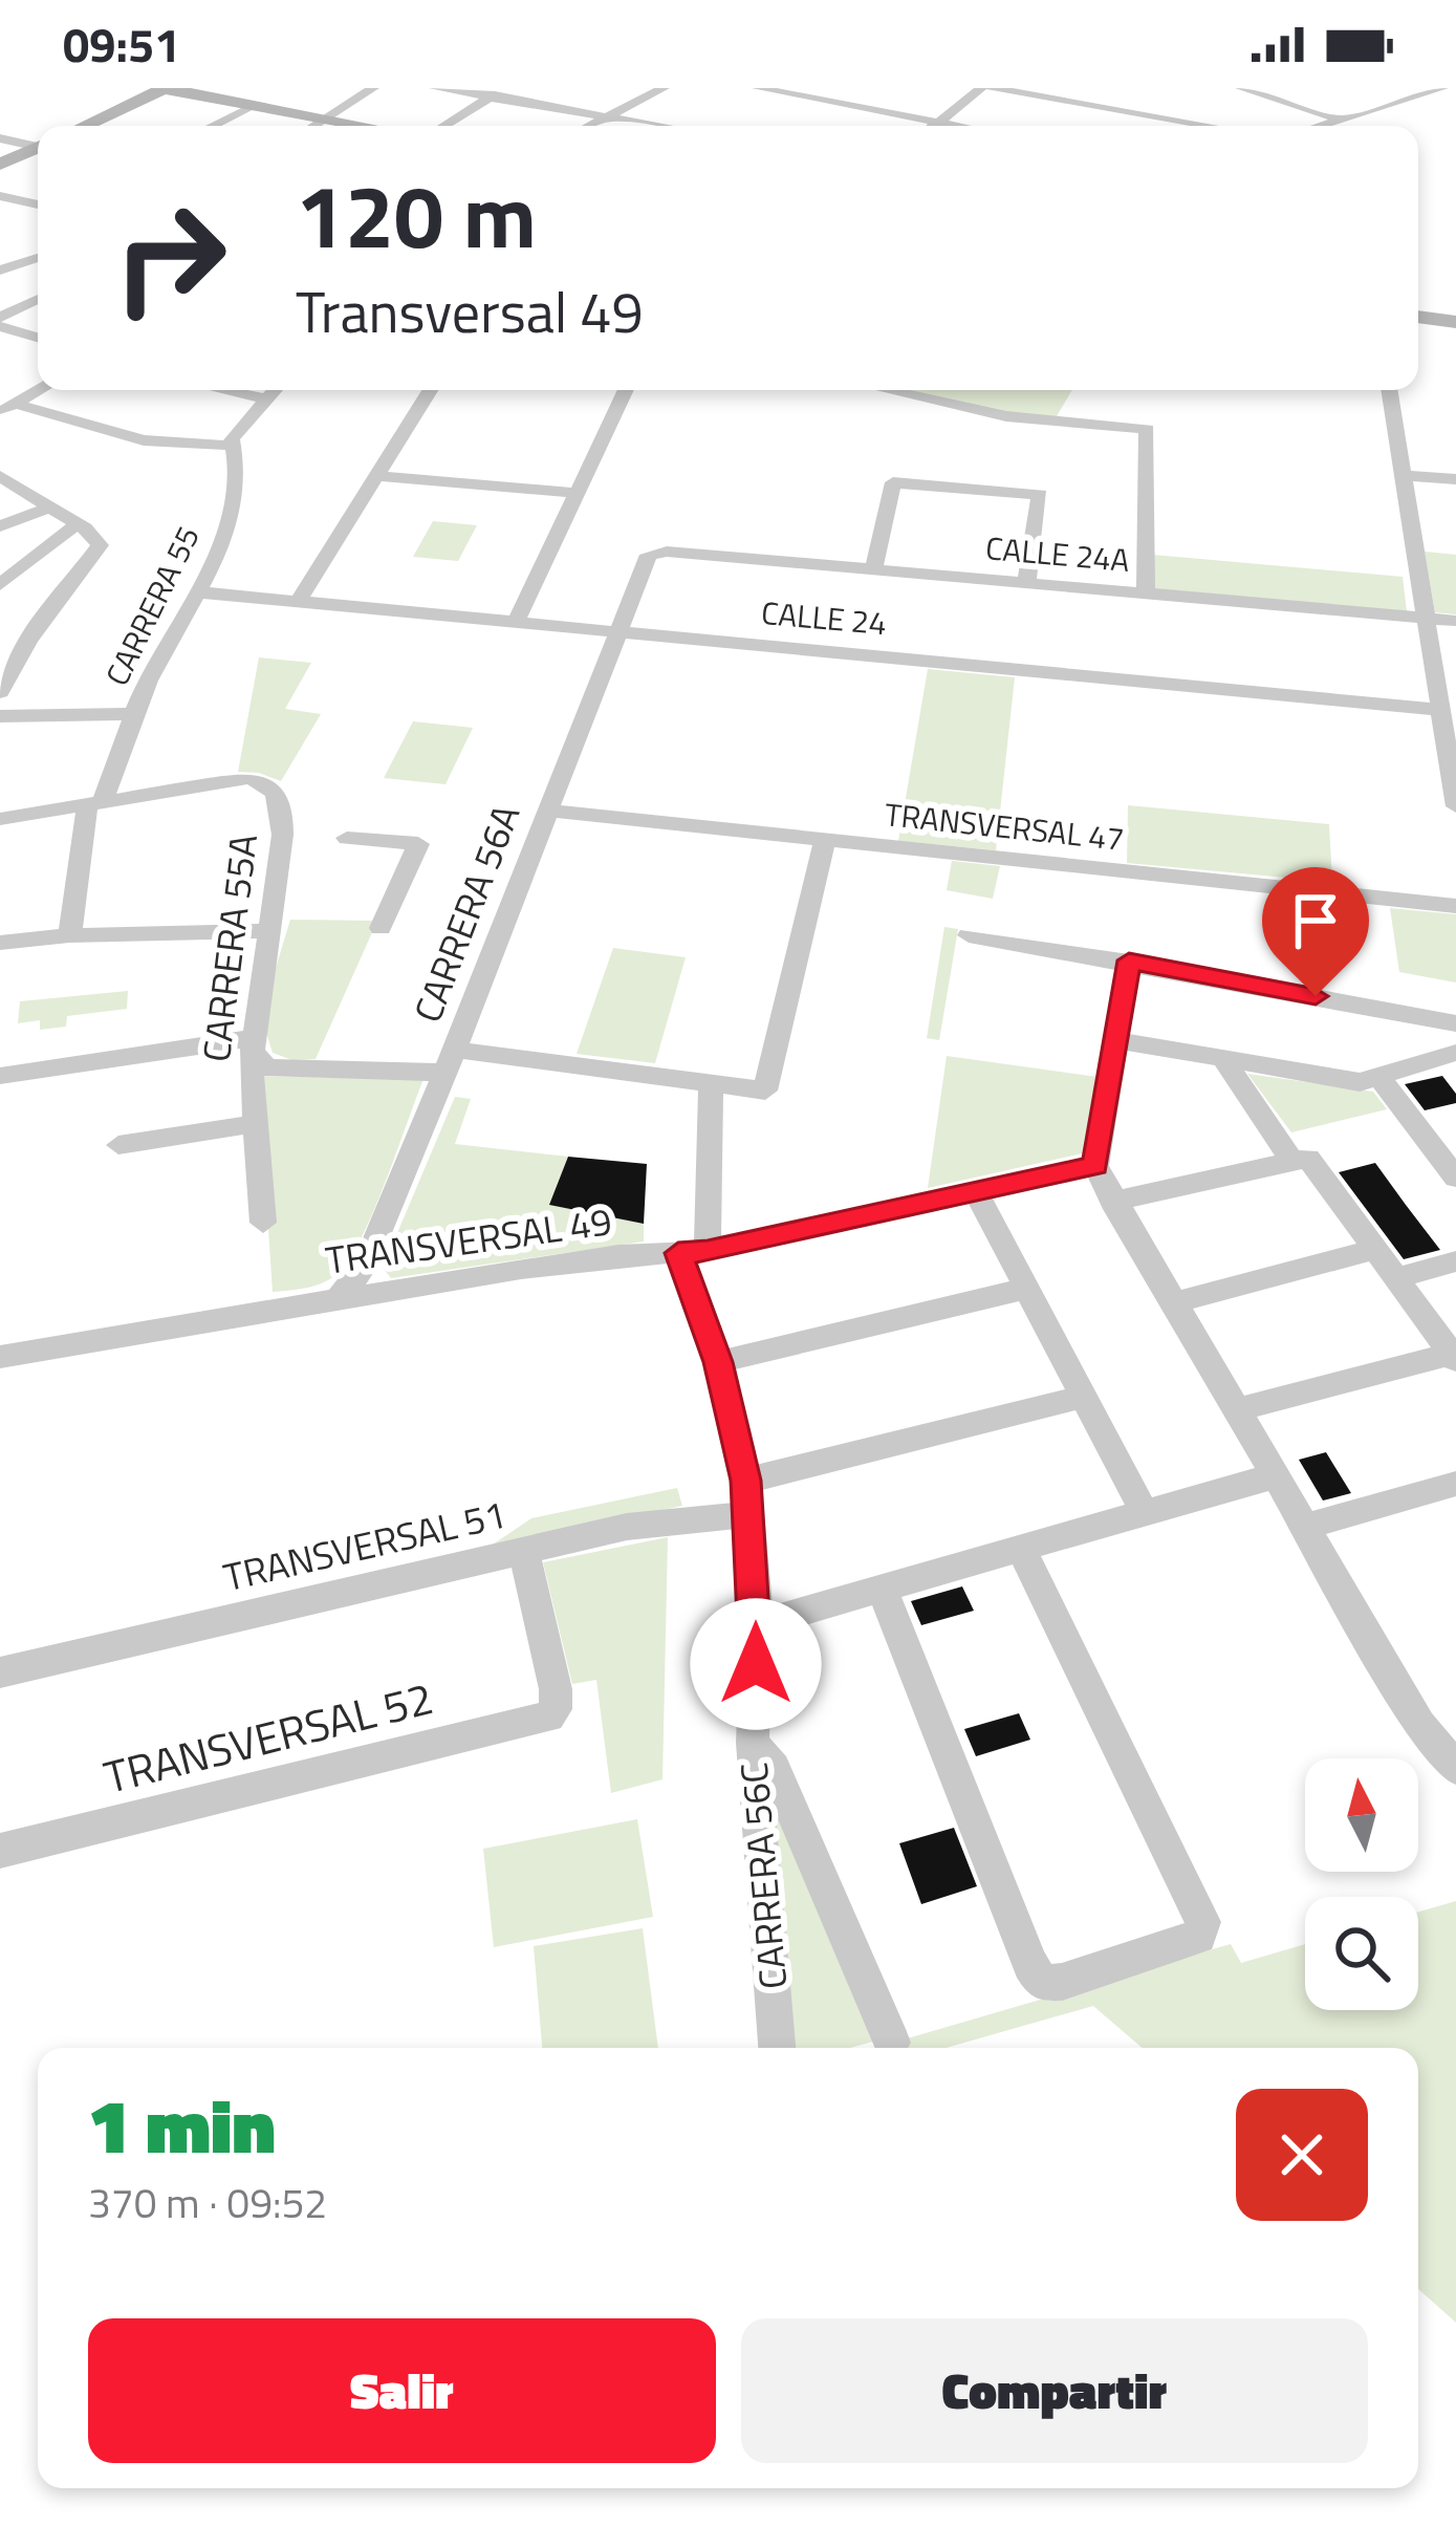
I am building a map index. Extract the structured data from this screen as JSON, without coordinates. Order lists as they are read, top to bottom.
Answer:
{
  "streets": {
    "street": [
      "CALLE 24A",
      "CARRERA 55",
      "CALLE 24",
      "TRANSVERSAL 47",
      "CARRERA 56A",
      "CARRERA 55A",
      "TRANSVERSAL 49",
      "TRANSVERSAL 51",
      "TRANSVERSAL 52",
      "CARRERA 56C"
    ]
  },
  "crossings": [
    ["CALLE 24A", "CARRERA 56A"],
    ["CARRERA 55", "CALLE 24"],
    ["CARRERA 55", "CARRERA 55A"],
    ["CALLE 24", "CARRERA 56A"],
    ["TRANSVERSAL 47", "CARRERA 56A"],
    ["CARRERA 56A", "TRANSVERSAL 49"],
    ["TRANSVERSAL 49", "CARRERA 56C"],
    ["TRANSVERSAL 51", "TRANSVERSAL 52"],
    ["TRANSVERSAL 51", "CARRERA 56C"]
  ],
  "north": "top",
  "page": {
    "status": "09:51",
    "turn": ["120 m", "Transversal 49"],
    "heading": ["1 min", "370 m · 09:52"],
    "buttons": ["Salir", "Compartir"]
  }
}
